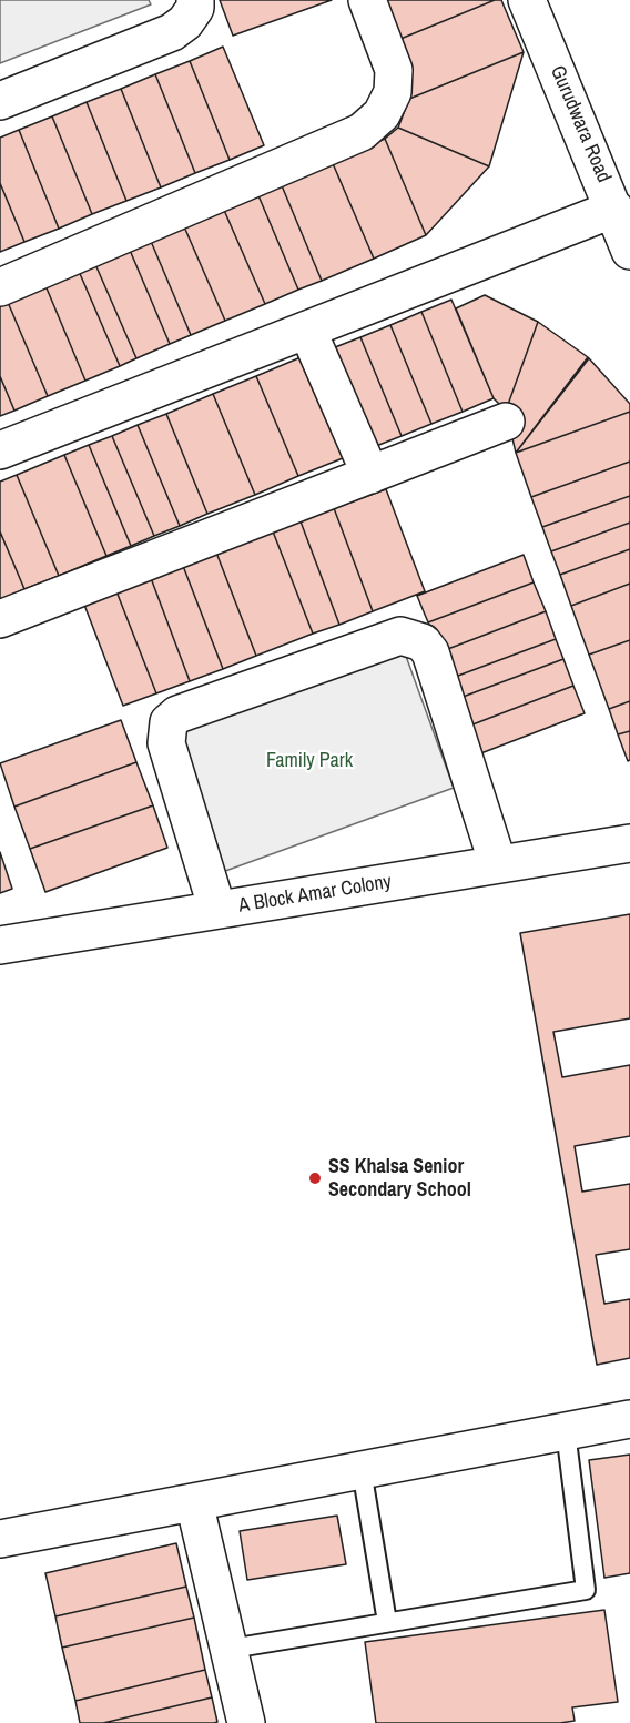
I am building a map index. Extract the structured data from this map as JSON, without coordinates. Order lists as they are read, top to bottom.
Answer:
{
  "streets": {
    "street": ["Gurudwara Road", "A Block Amar Colony"]
  },
  "parks": ["Family Park"],
  "places": ["SS Khalsa Senior Secondary School"]
}
